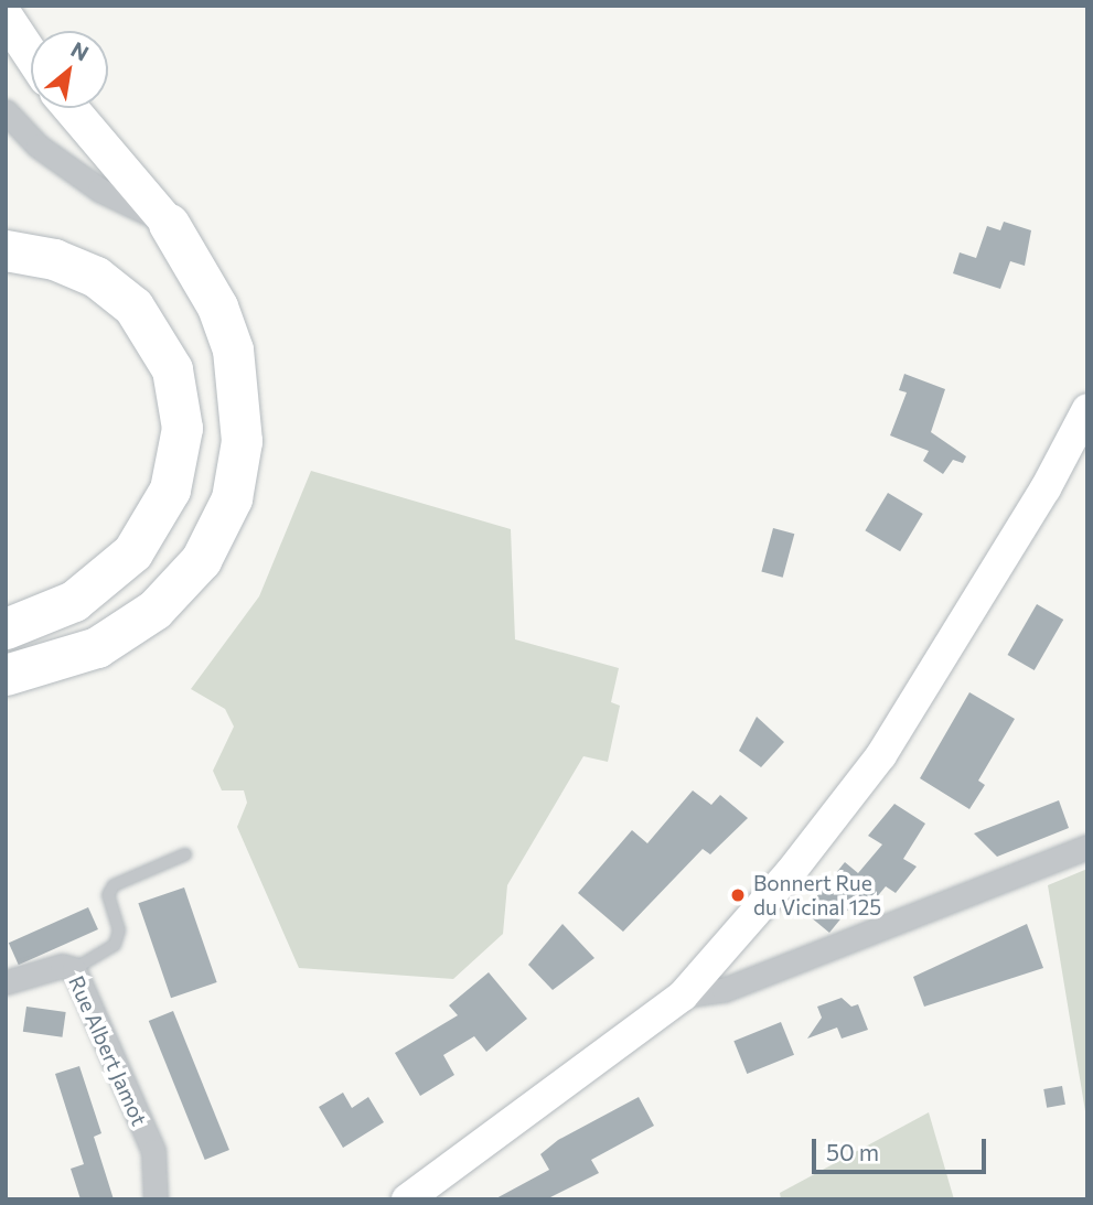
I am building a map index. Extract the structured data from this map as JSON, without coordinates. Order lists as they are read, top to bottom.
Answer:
{
  "streets": {
    "street": ["Rue Albert Jamot"]
  },
  "places": ["Bonnert Rue du Vicinal 125"],
  "scale_bar": "50 m",
  "north": "top right"
}
